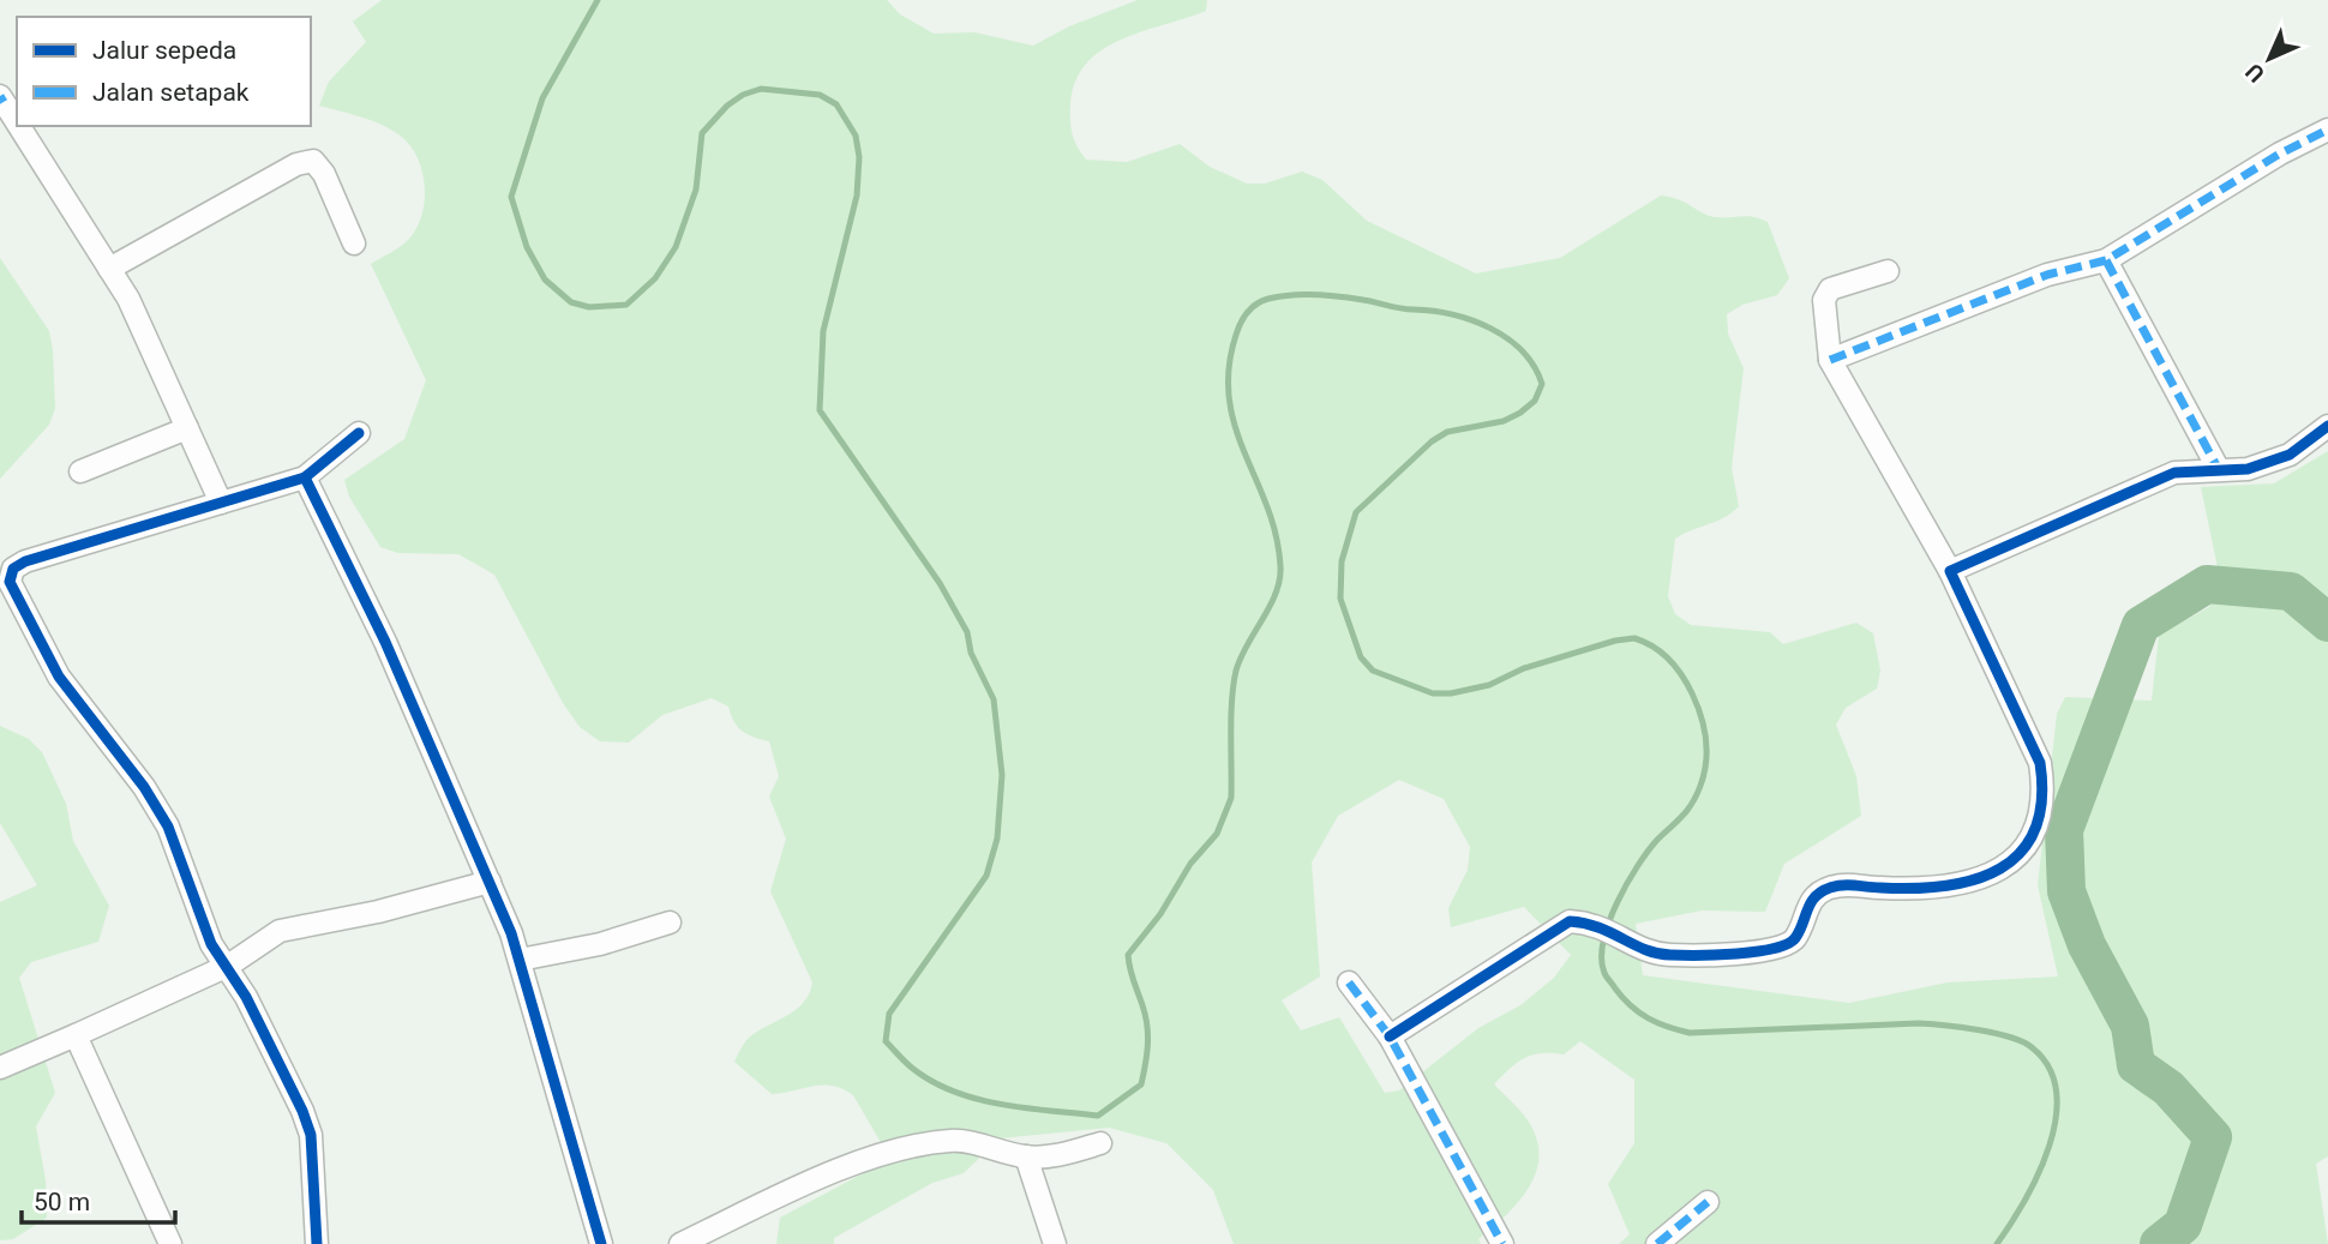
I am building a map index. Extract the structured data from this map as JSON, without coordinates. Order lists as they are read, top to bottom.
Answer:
{
  "legend": ["Jalur sepeda", "Jalan setapak"],
  "scale_bar": "50 m",
  "north": "bottom left"
}
